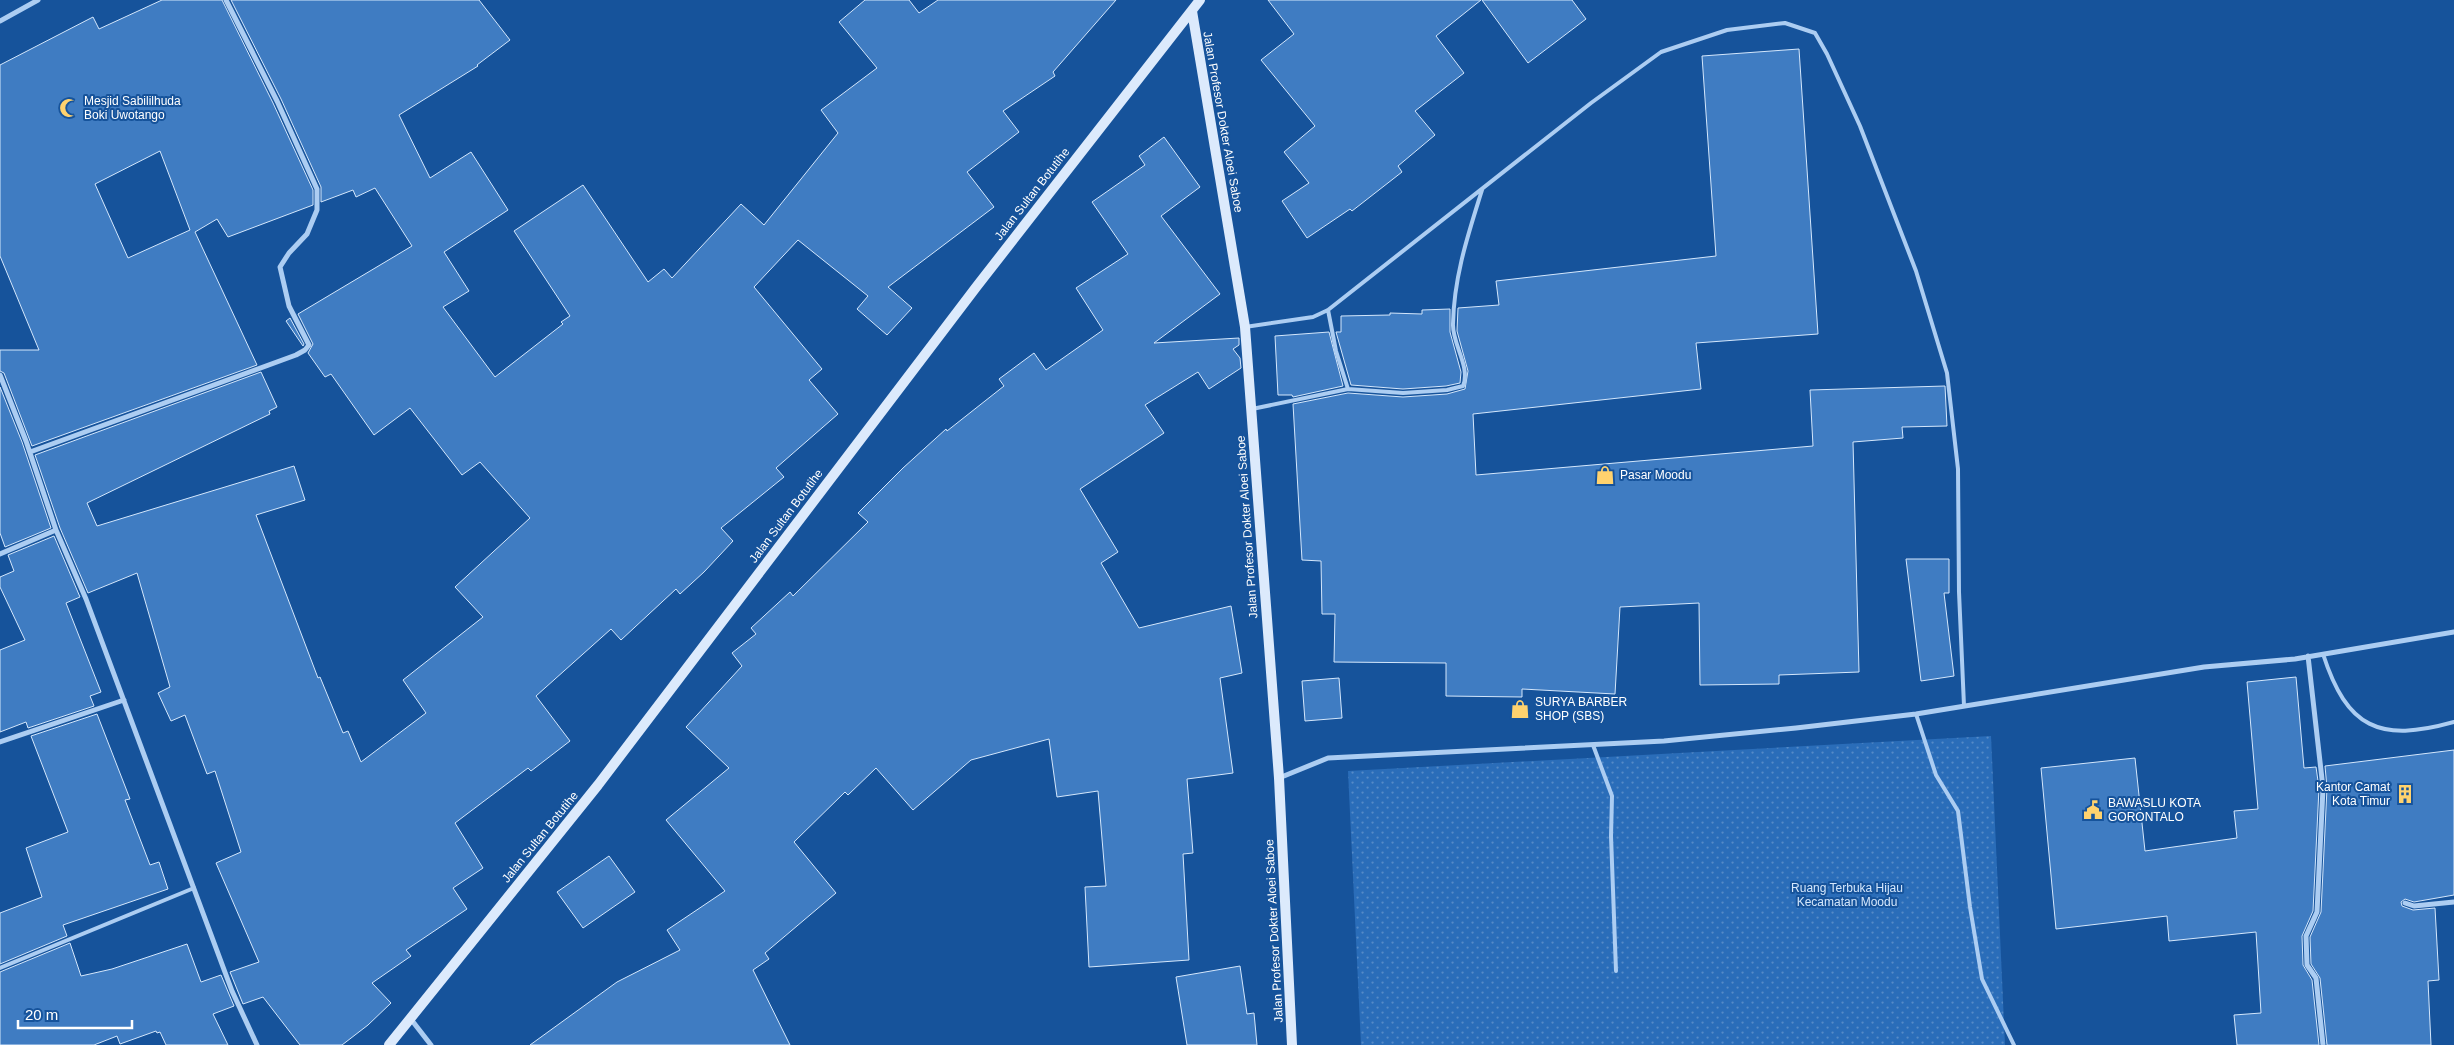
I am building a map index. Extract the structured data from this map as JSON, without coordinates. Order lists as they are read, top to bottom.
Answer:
{
  "streets": {
    "main road": ["Jalan Profesor Dokter Aloei Saboe", "Jalan Sultan Botutihe"]
  },
  "crossings": [
    ["Jalan Profesor Dokter Aloei Saboe", "Jalan Sultan Botutihe"]
  ],
  "parks": ["Ruang Terbuka Hijau Kecamatan Moodu"],
  "places": {
    "mosque": ["Mesjid Sabililhuda Boki Uwotango"],
    "shop": ["Pasar Moodu", "SURYA BARBER SHOP (SBS)"],
    "building": ["Kantor Camat Kota Timur"],
    "public building": ["BAWASLU KOTA GORONTALO"]
  },
  "scale_bar": "20 m"
}
